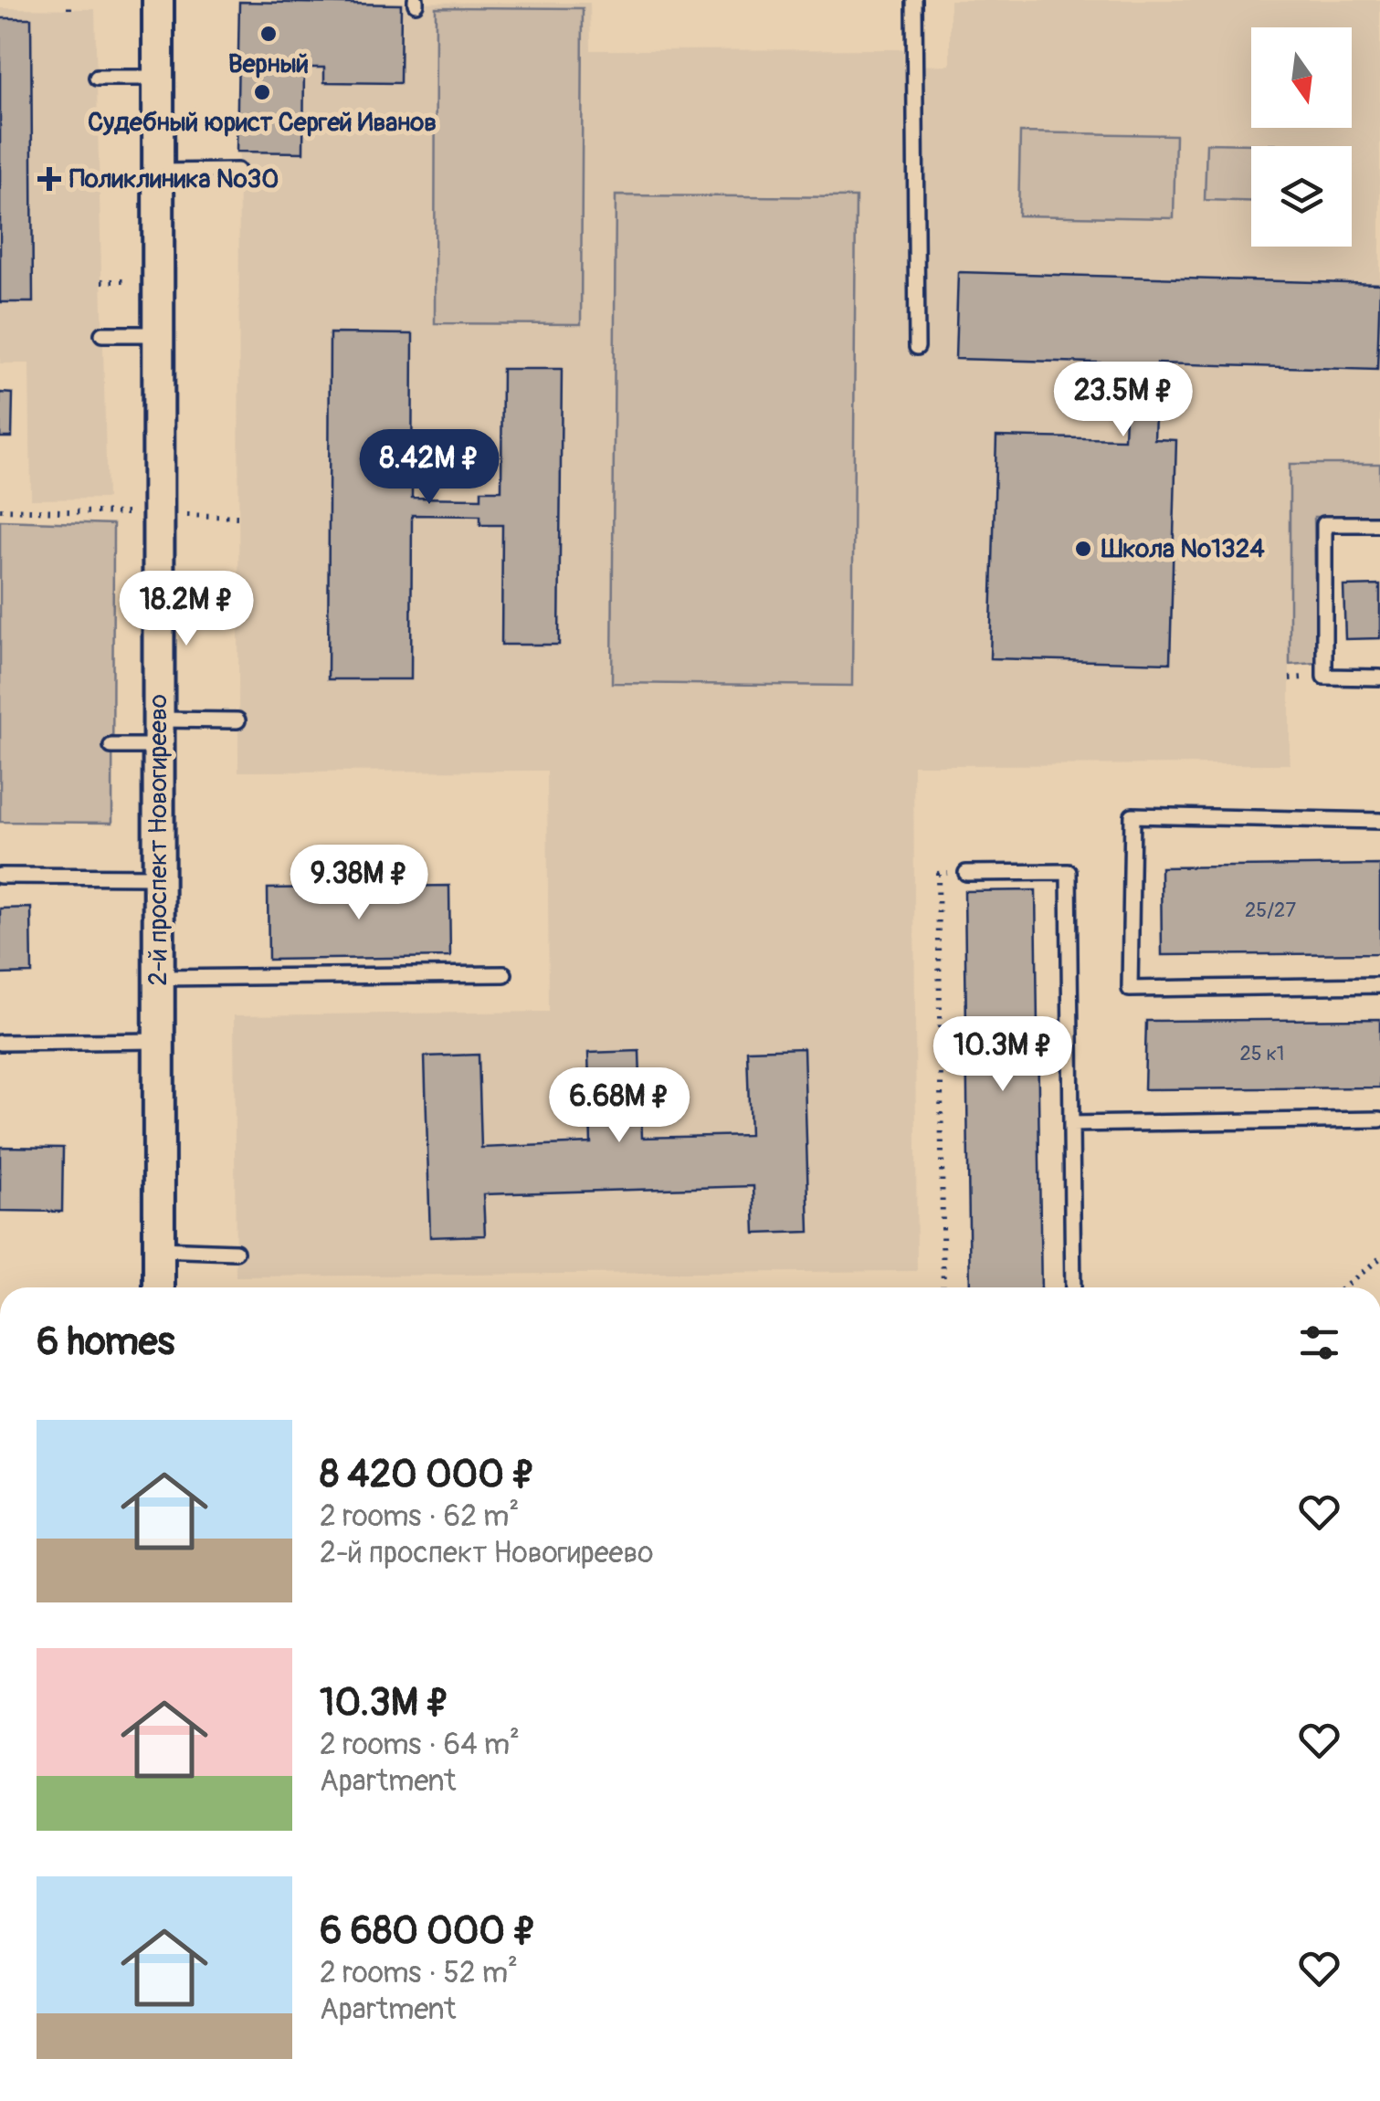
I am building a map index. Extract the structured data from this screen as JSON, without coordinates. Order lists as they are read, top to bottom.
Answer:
{
  "streets": {
    "street": ["2-й проспект Новогиреево"]
  },
  "places": {
    "other": ["Верный", "Судебный юрист Сергей Иванов", "Школа №1324"],
    "health": ["Поликлиника №30"]
  },
  "house_numbers": ["25/27", "25 к1"],
  "north": "bottom",
  "page": {
    "price": [
      "23.5M ₽",
      "8.42M ₽",
      "18.2M ₽",
      "9.38M ₽",
      "10.3M ₽",
      "6.68M ₽"
    ],
    "heading": "6 homes",
    "list": [
      {
        "name": "8 420 000 ₽",
        "note": "2 rooms · 62 m² · 2-й проспект Новогиреево"
      },
      {
        "name": "10.3M ₽",
        "note": "2 rooms · 64 m² · Apartment"
      },
      {
        "name": "6 680 000 ₽",
        "note": "2 rooms · 52 m² · Apartment"
      }
    ]
  }
}
